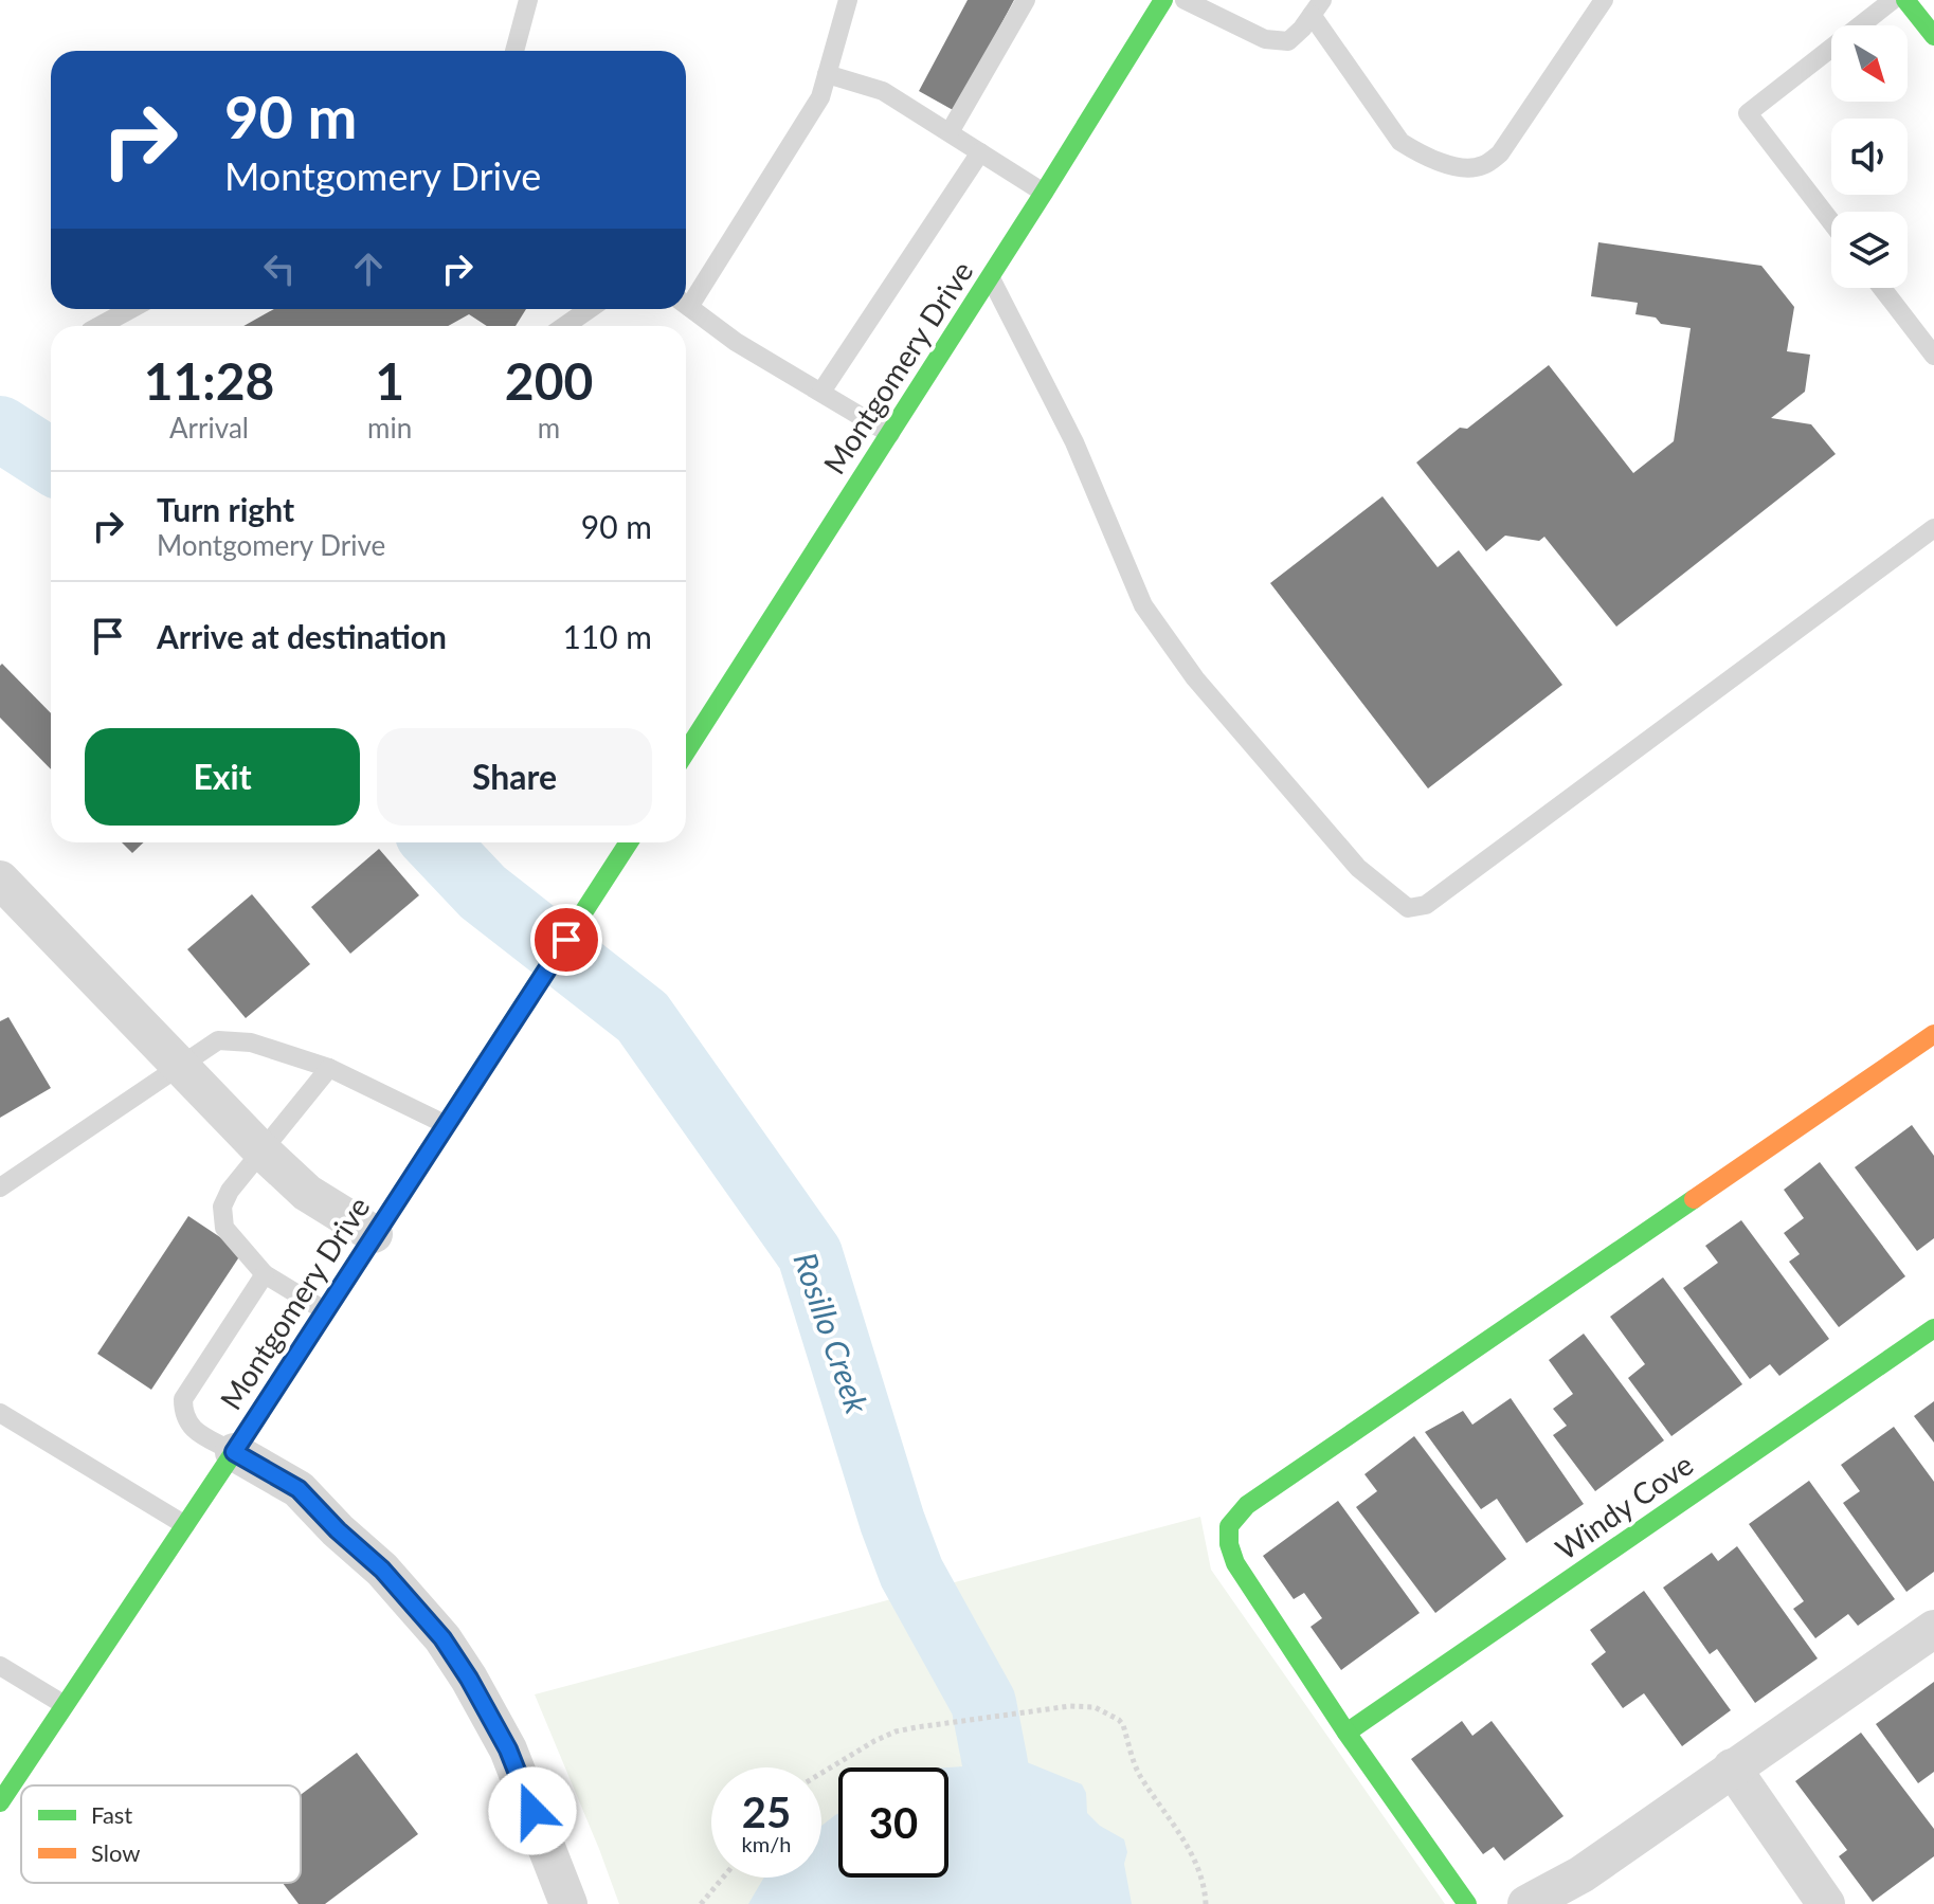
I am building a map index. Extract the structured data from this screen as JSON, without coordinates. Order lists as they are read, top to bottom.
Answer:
{
  "streets": {
    "main road": ["Montgomery Drive", "Windy Cove"]
  },
  "water": ["Rosillo Creek"],
  "legend": ["Fast", "Slow"],
  "north": "bottom right",
  "page": {
    "turn": ["90 m", "Montgomery Drive"],
    "eta": [
      "11:28",
      "Arrival",
      "1",
      "min",
      "200",
      "m"
    ],
    "list": [
      {
        "name": "Turn right",
        "note": "Montgomery Drive",
        "value": "90 m"
      },
      {
        "name": "Arrive at destination",
        "value": "110 m"
      }
    ],
    "buttons": ["Exit", "Share"],
    "speed": "25 km/h",
    "limit": "30"
  }
}
